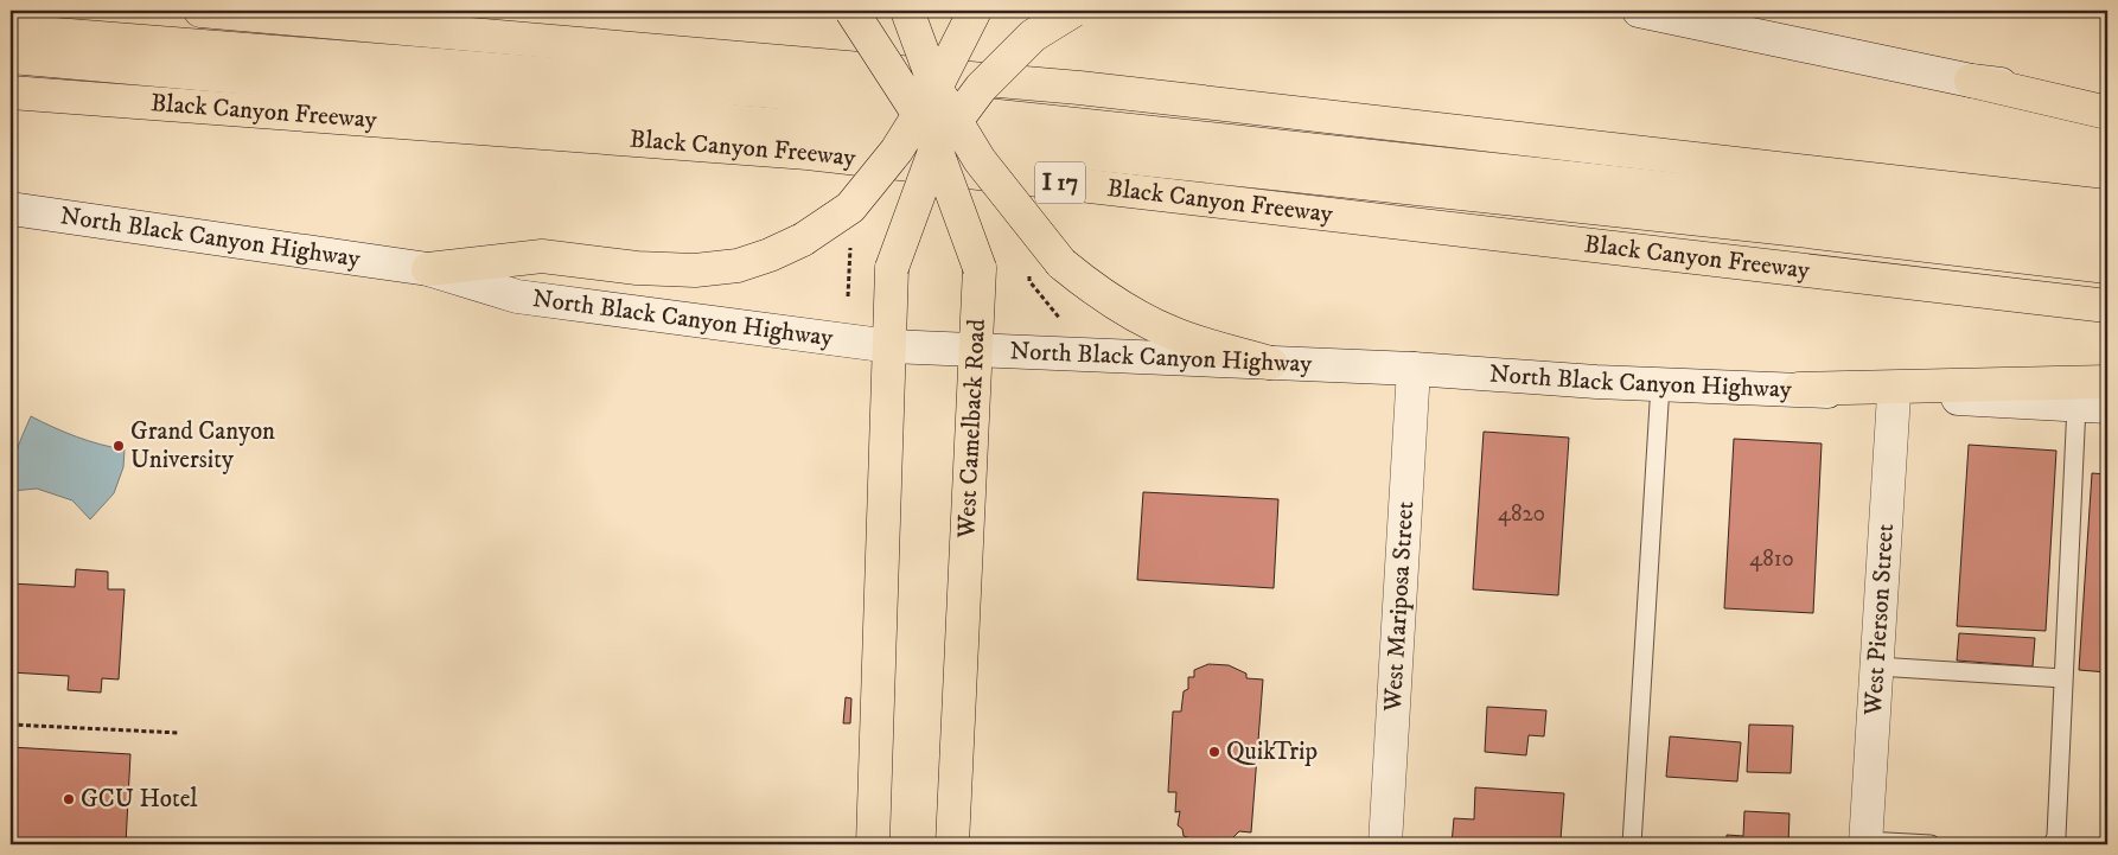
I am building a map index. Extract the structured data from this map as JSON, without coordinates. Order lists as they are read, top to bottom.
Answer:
{
  "streets": {
    "main road": [
      "Black Canyon Freeway",
      "I 17",
      "North Black Canyon Highway",
      "West Camelback Road",
      "West Mariposa Street",
      "West Pierson Street"
    ]
  },
  "crossings": [
    ["North Black Canyon Highway", "West Camelback Road"],
    ["North Black Canyon Highway", "West Mariposa Street"],
    ["North Black Canyon Highway", "West Pierson Street"]
  ],
  "places": ["Grand Canyon University", "QuikTrip", "GCU Hotel"],
  "house_numbers": ["4820", "4810"]
}
